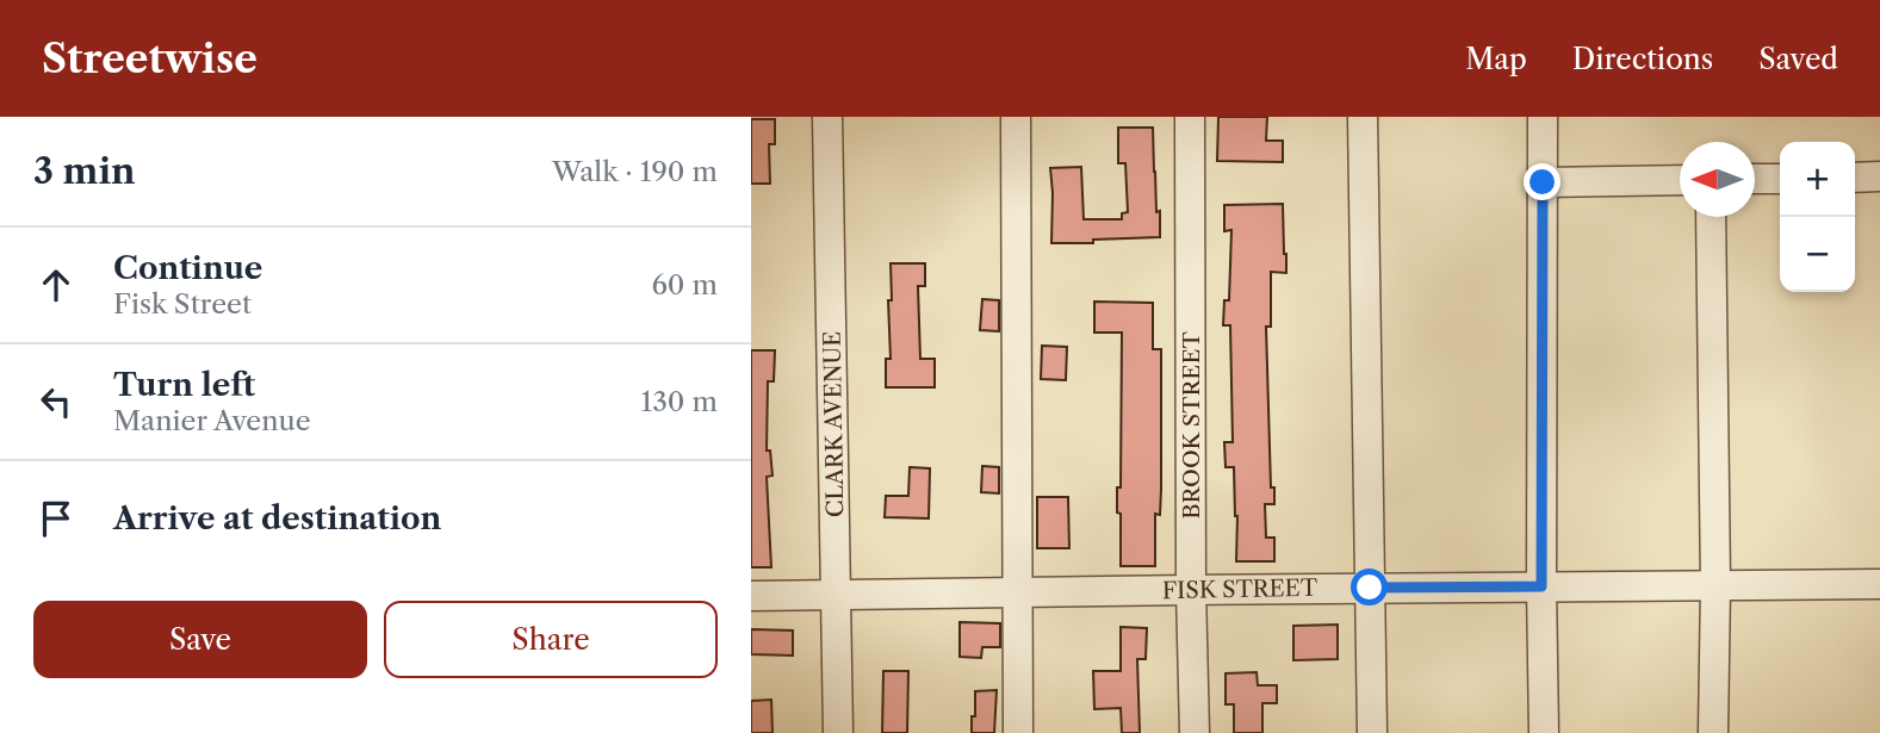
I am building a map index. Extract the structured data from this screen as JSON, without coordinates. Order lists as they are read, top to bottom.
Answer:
{
  "streets": {
    "street": ["CLARK AVENUE", "BROOK STREET", "FISK STREET"]
  },
  "crossings": [
    ["CLARK AVENUE", "FISK STREET"],
    ["BROOK STREET", "FISK STREET"]
  ],
  "north": "left",
  "page": {
    "header": "Streetwise",
    "nav": ["Map", "Directions", "Saved"],
    "heading": ["3 min", "Walk · 190 m"],
    "map_buttons": ["+", "−"],
    "list": [
      ["Continue", "Fisk Street", "60 m"],
      ["Turn left", "Manier Avenue", "130 m"],
      "Arrive at destination"
    ],
    "buttons": ["Save", "Share"]
  }
}
